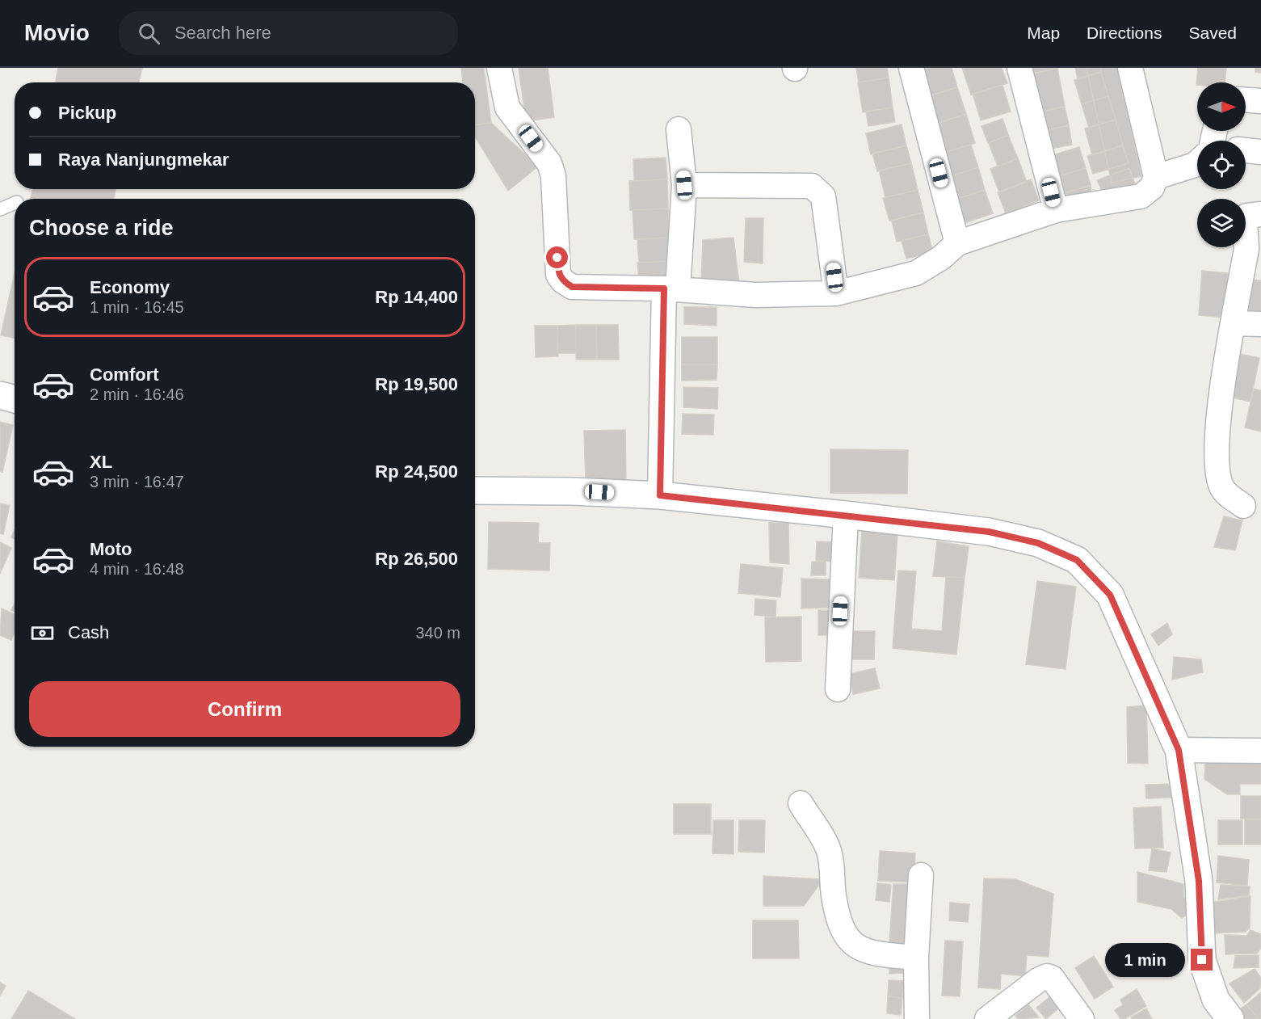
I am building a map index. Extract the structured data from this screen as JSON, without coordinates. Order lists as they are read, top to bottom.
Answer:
{
  "north": "right",
  "page": {
    "header": "Movio",
    "search": "Search here",
    "nav": ["Map", "Directions", "Saved"],
    "banner": ["Pickup", "Raya Nanjungmekar"],
    "heading": "Choose a ride",
    "list": [
      {
        "name": "Economy",
        "note": "1 min · 16:45",
        "value": "Rp 14,400"
      },
      {
        "name": "Comfort",
        "note": "2 min · 16:46",
        "value": "Rp 19,500"
      },
      {
        "name": "XL",
        "note": "3 min · 16:47",
        "value": "Rp 24,500"
      },
      {
        "name": "Moto",
        "note": "4 min · 16:48",
        "value": "Rp 26,500"
      }
    ],
    "pay": ["Cash", "340 m"],
    "buttons": "Confirm",
    "bubble": "1 min"
  }
}
